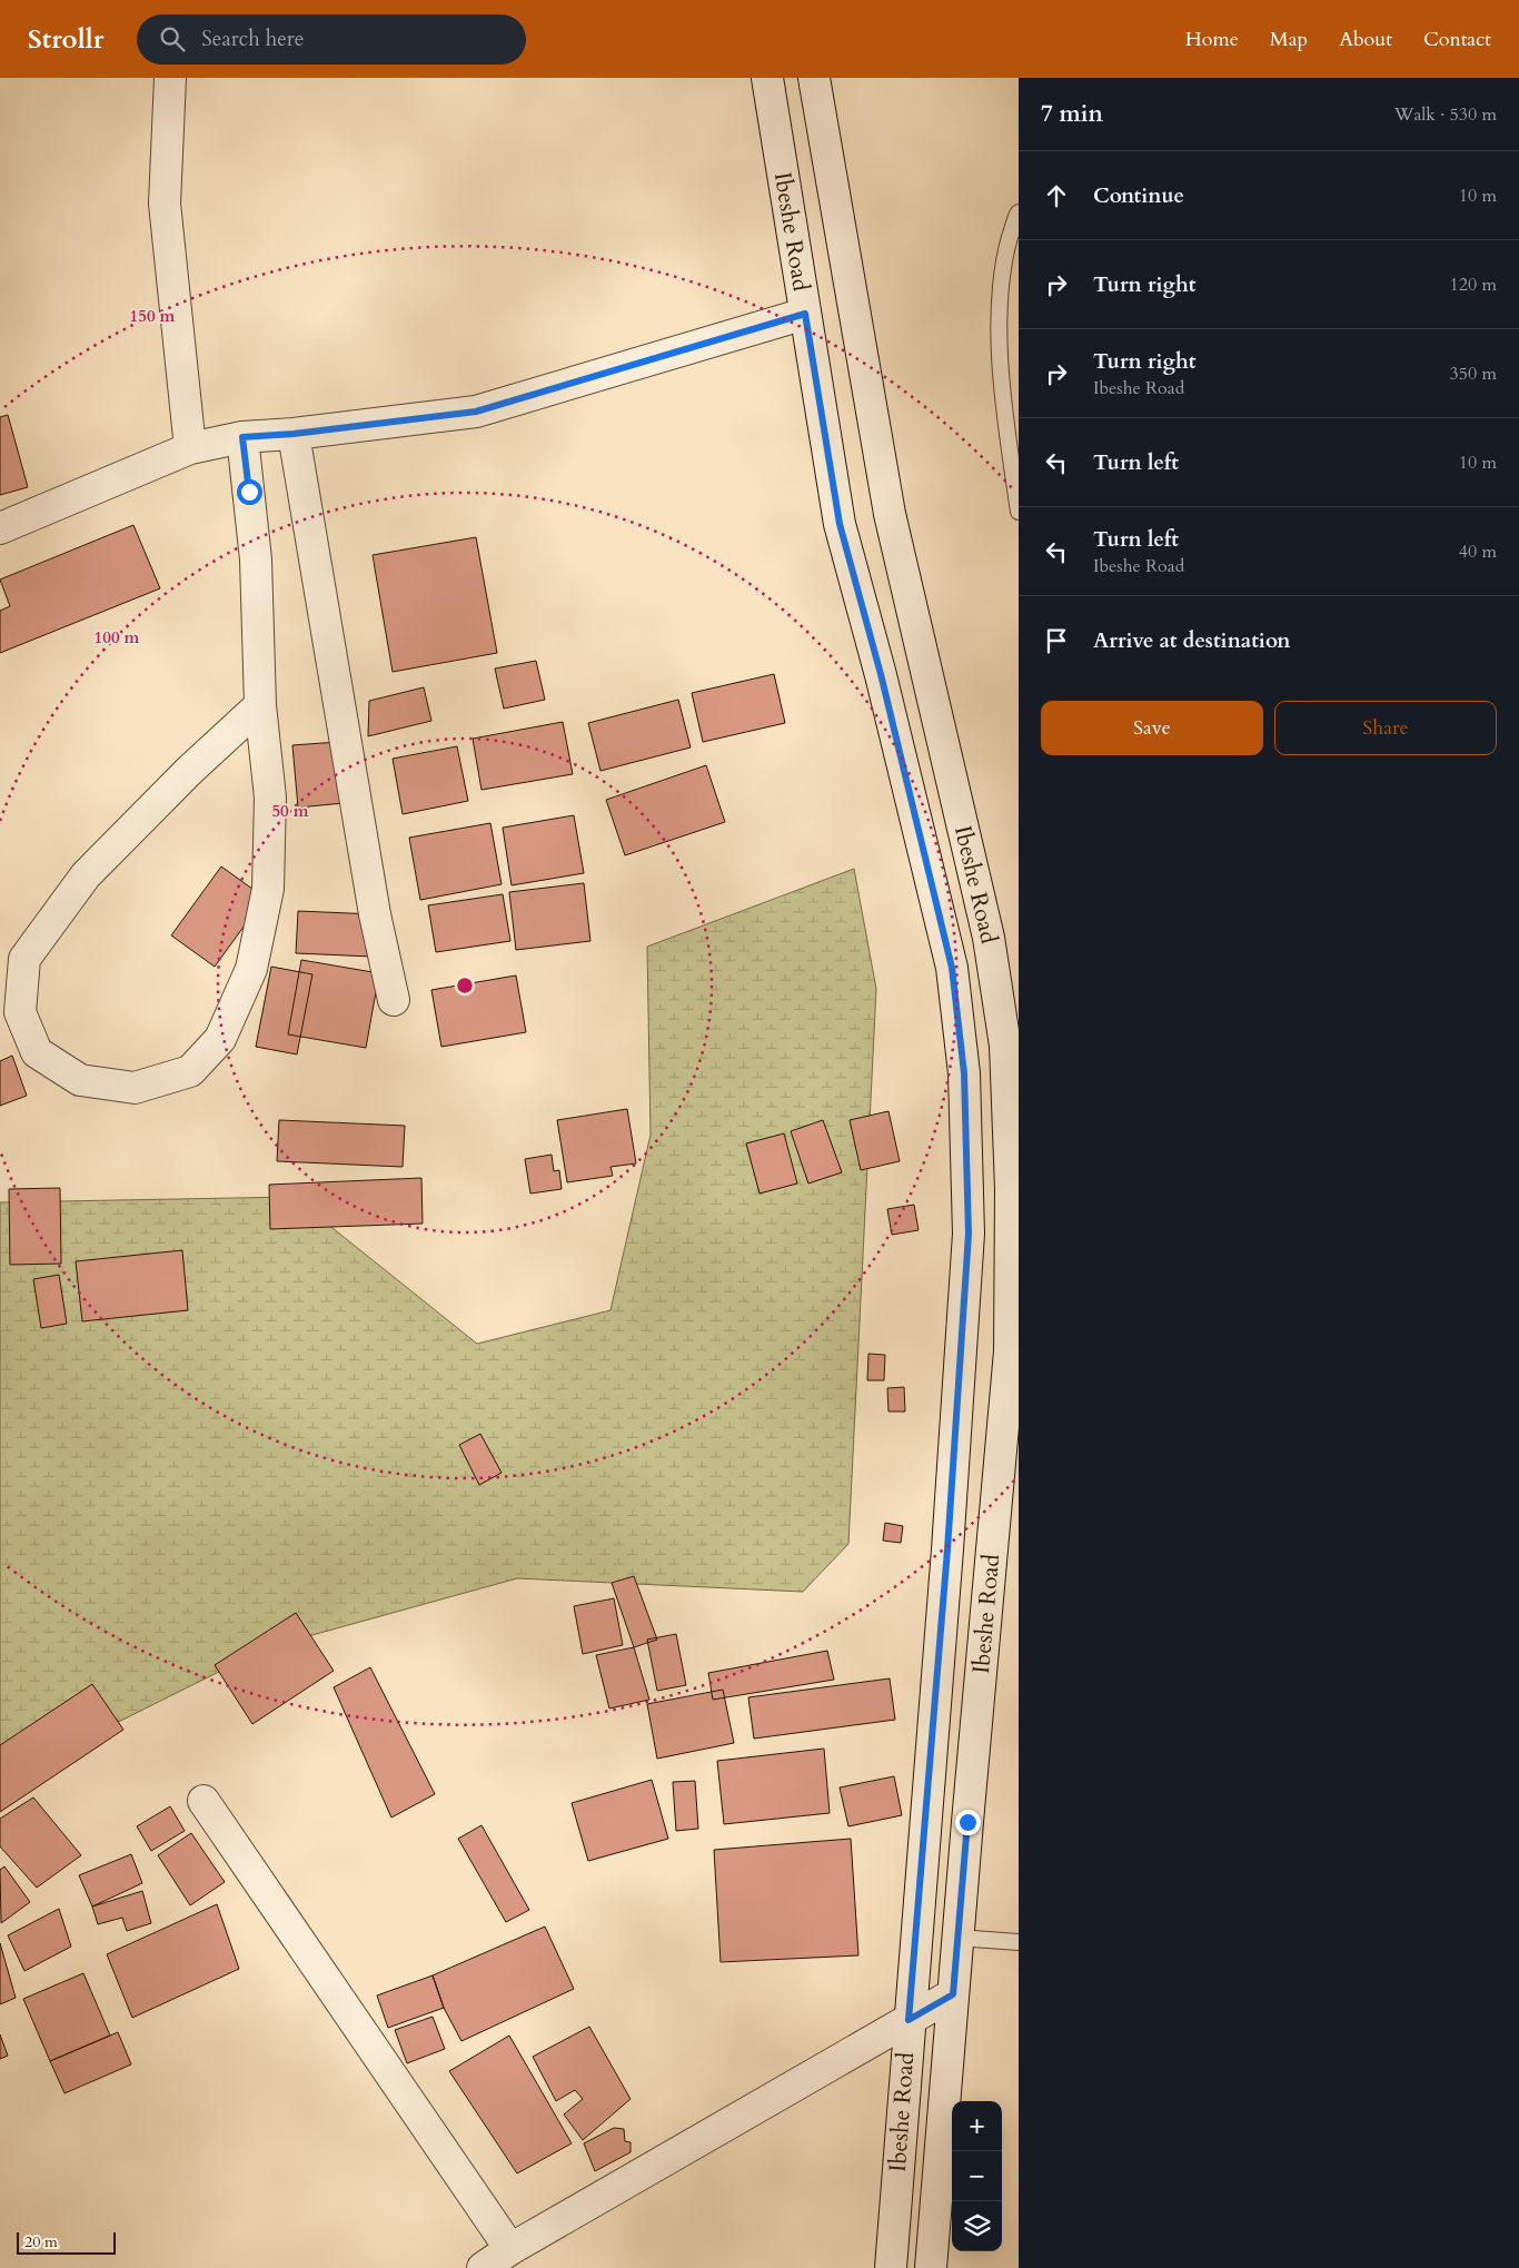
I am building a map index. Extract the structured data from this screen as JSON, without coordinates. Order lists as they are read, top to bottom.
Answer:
{
  "streets": {
    "main road": ["Ibeshe Road"]
  },
  "scale_bar": "20 m",
  "page": {
    "header": "Strollr",
    "search": "Search here",
    "nav": [
      "Home",
      "Map",
      "About",
      "Contact"
    ],
    "heading": ["7 min", "Walk · 530 m"],
    "list": [
      ["Continue", "10 m"],
      ["Turn right", "120 m"],
      ["Turn right", "Ibeshe Road", "350 m"],
      ["Turn left", "10 m"],
      ["Turn left", "Ibeshe Road", "40 m"],
      "Arrive at destination"
    ],
    "buttons": ["Save", "Share"],
    "map_buttons": ["+", "−"],
    "scale": "20 m"
  },
  "rings": ["150 m", "100 m", "50 m"]
}
